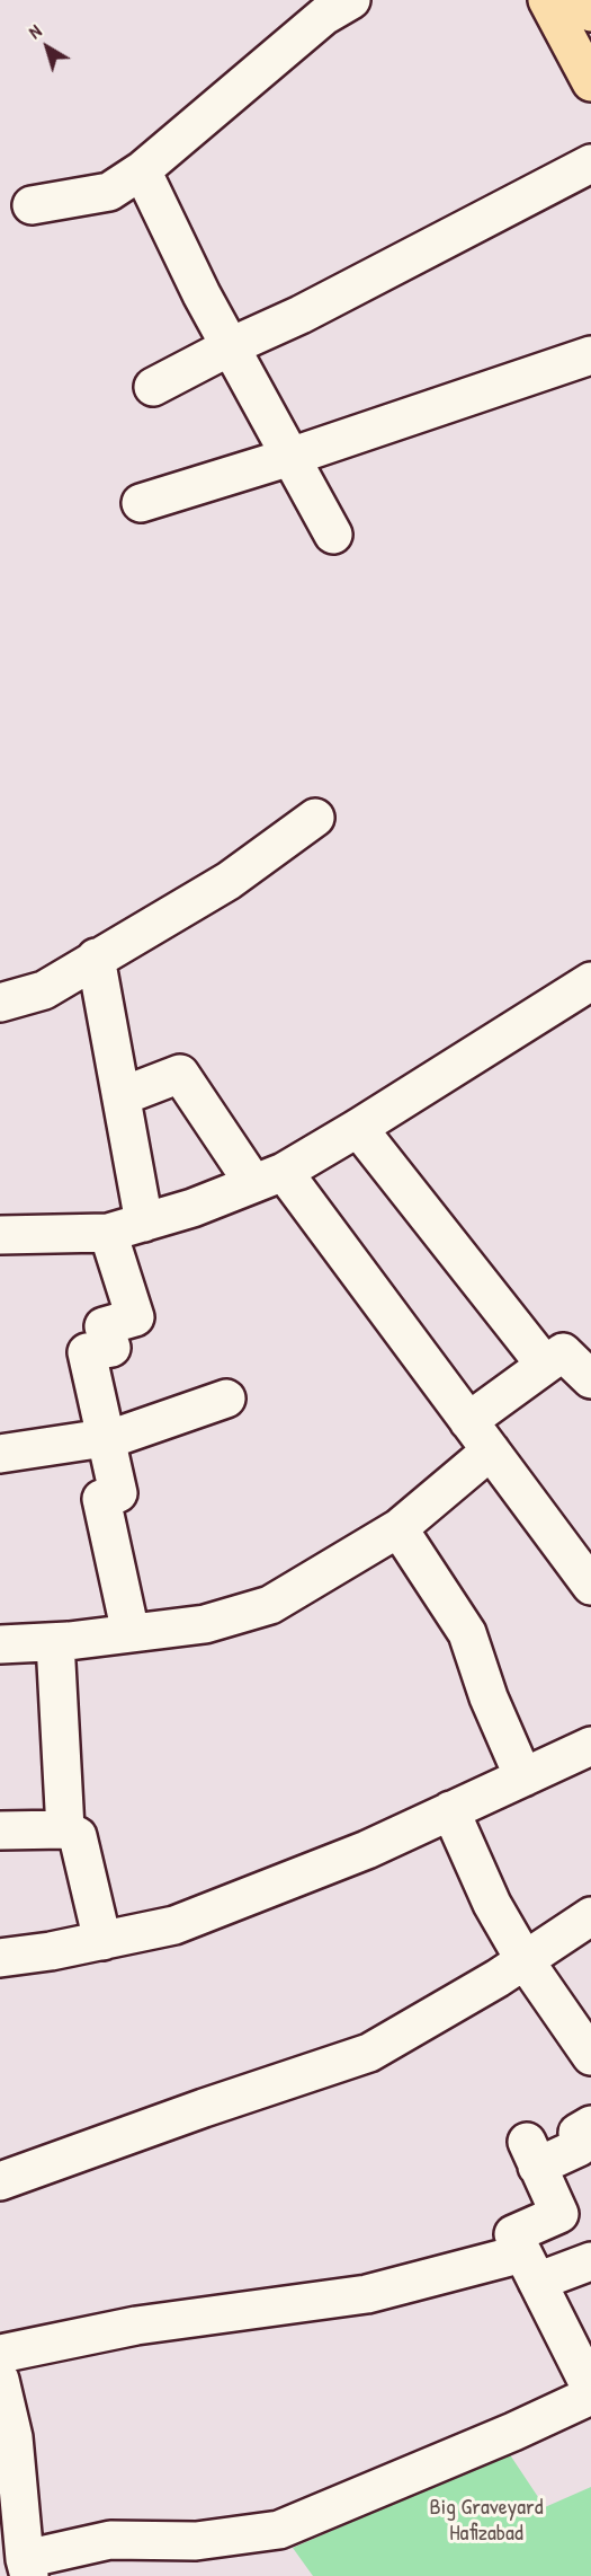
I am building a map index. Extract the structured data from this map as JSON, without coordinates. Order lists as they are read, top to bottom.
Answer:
{
  "parks": ["Big Graveyard Hafizabad"],
  "north": "top left"
}
